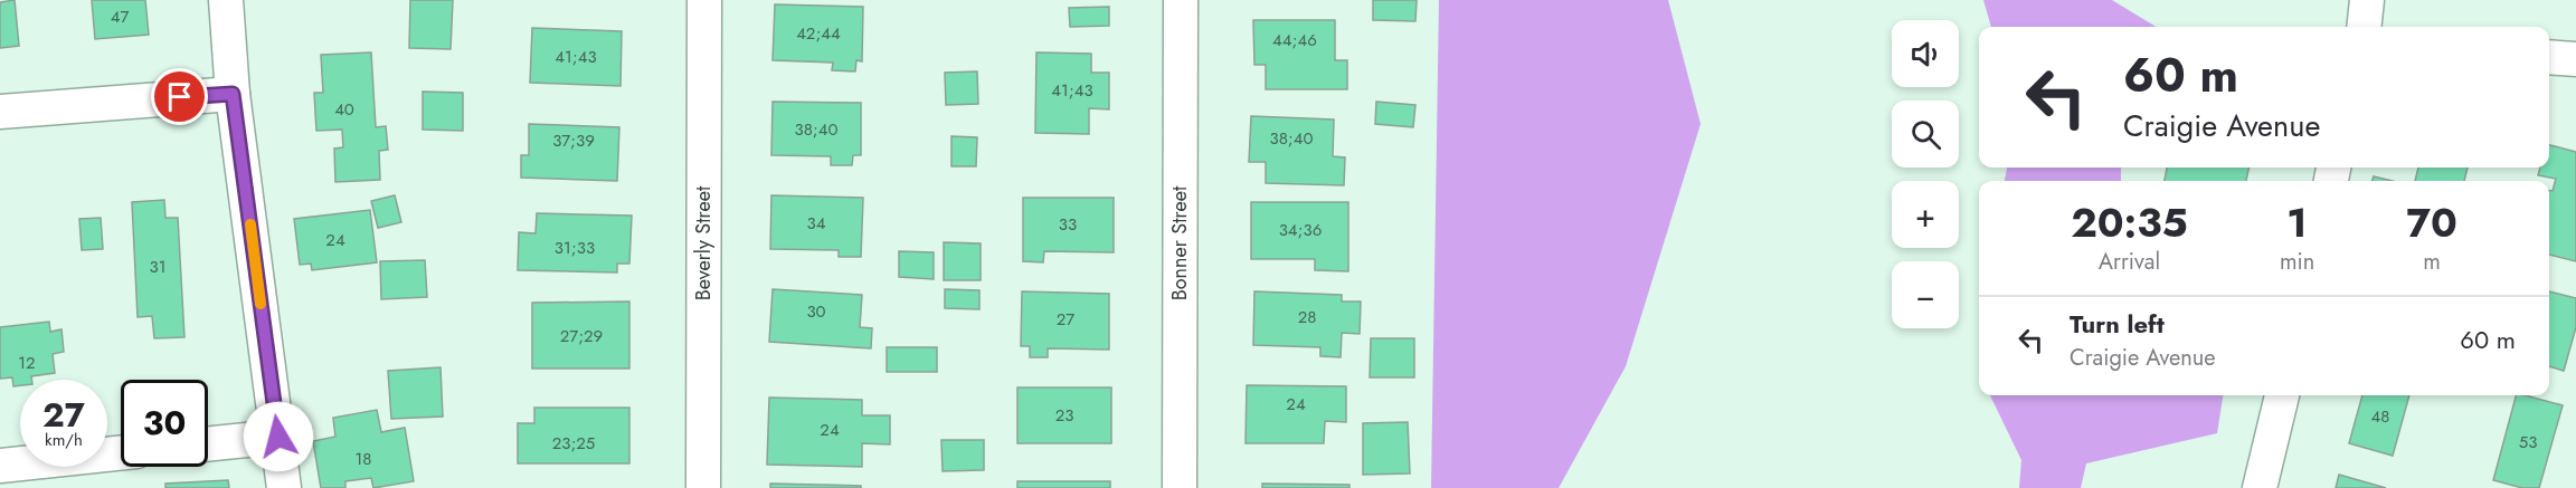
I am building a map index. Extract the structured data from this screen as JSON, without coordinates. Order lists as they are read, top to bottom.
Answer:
{
  "streets": {
    "street": ["Beverly Street", "Bonner Street"]
  },
  "house_numbers": [
    "47",
    "42;44",
    "44;46",
    "41;43",
    "41;43",
    "40",
    "38;40",
    "38;40",
    "37;39",
    "34",
    "33",
    "34;36",
    "24",
    "31;33",
    "31",
    "30",
    "28",
    "27",
    "27;29",
    "12",
    "24",
    "23",
    "48",
    "24",
    "53",
    "23;25",
    "18"
  ],
  "page": {
    "map_buttons": ["+", "−"],
    "turn": ["60 m", "Craigie Avenue"],
    "eta": [
      "20:35",
      "Arrival",
      "1",
      "min",
      "70",
      "m"
    ],
    "list": [
      {
        "name": "Turn left",
        "note": "Craigie Avenue",
        "value": "60 m"
      }
    ],
    "speed": "27 km/h",
    "limit": "30"
  }
}
